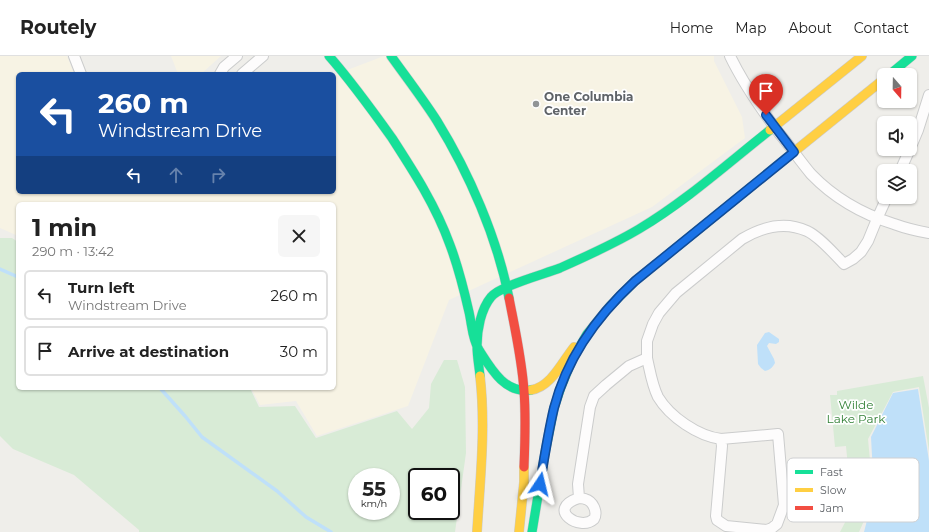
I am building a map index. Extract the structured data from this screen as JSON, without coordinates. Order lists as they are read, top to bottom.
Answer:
{
  "parks": ["Wilde Lake Park"],
  "places": ["One Columbia Center"],
  "legend": ["Fast", "Slow", "Jam"],
  "north": "bottom",
  "page": {
    "header": "Routely",
    "nav": [
      "Home",
      "Map",
      "About",
      "Contact"
    ],
    "turn": ["260 m", "Windstream Drive"],
    "heading": ["1 min", "290 m · 13:42"],
    "list": [
      {
        "name": "Turn left",
        "note": "Windstream Drive",
        "value": "260 m"
      },
      {
        "name": "Arrive at destination",
        "value": "30 m"
      }
    ],
    "speed": "55 km/h",
    "limit": "60"
  }
}
